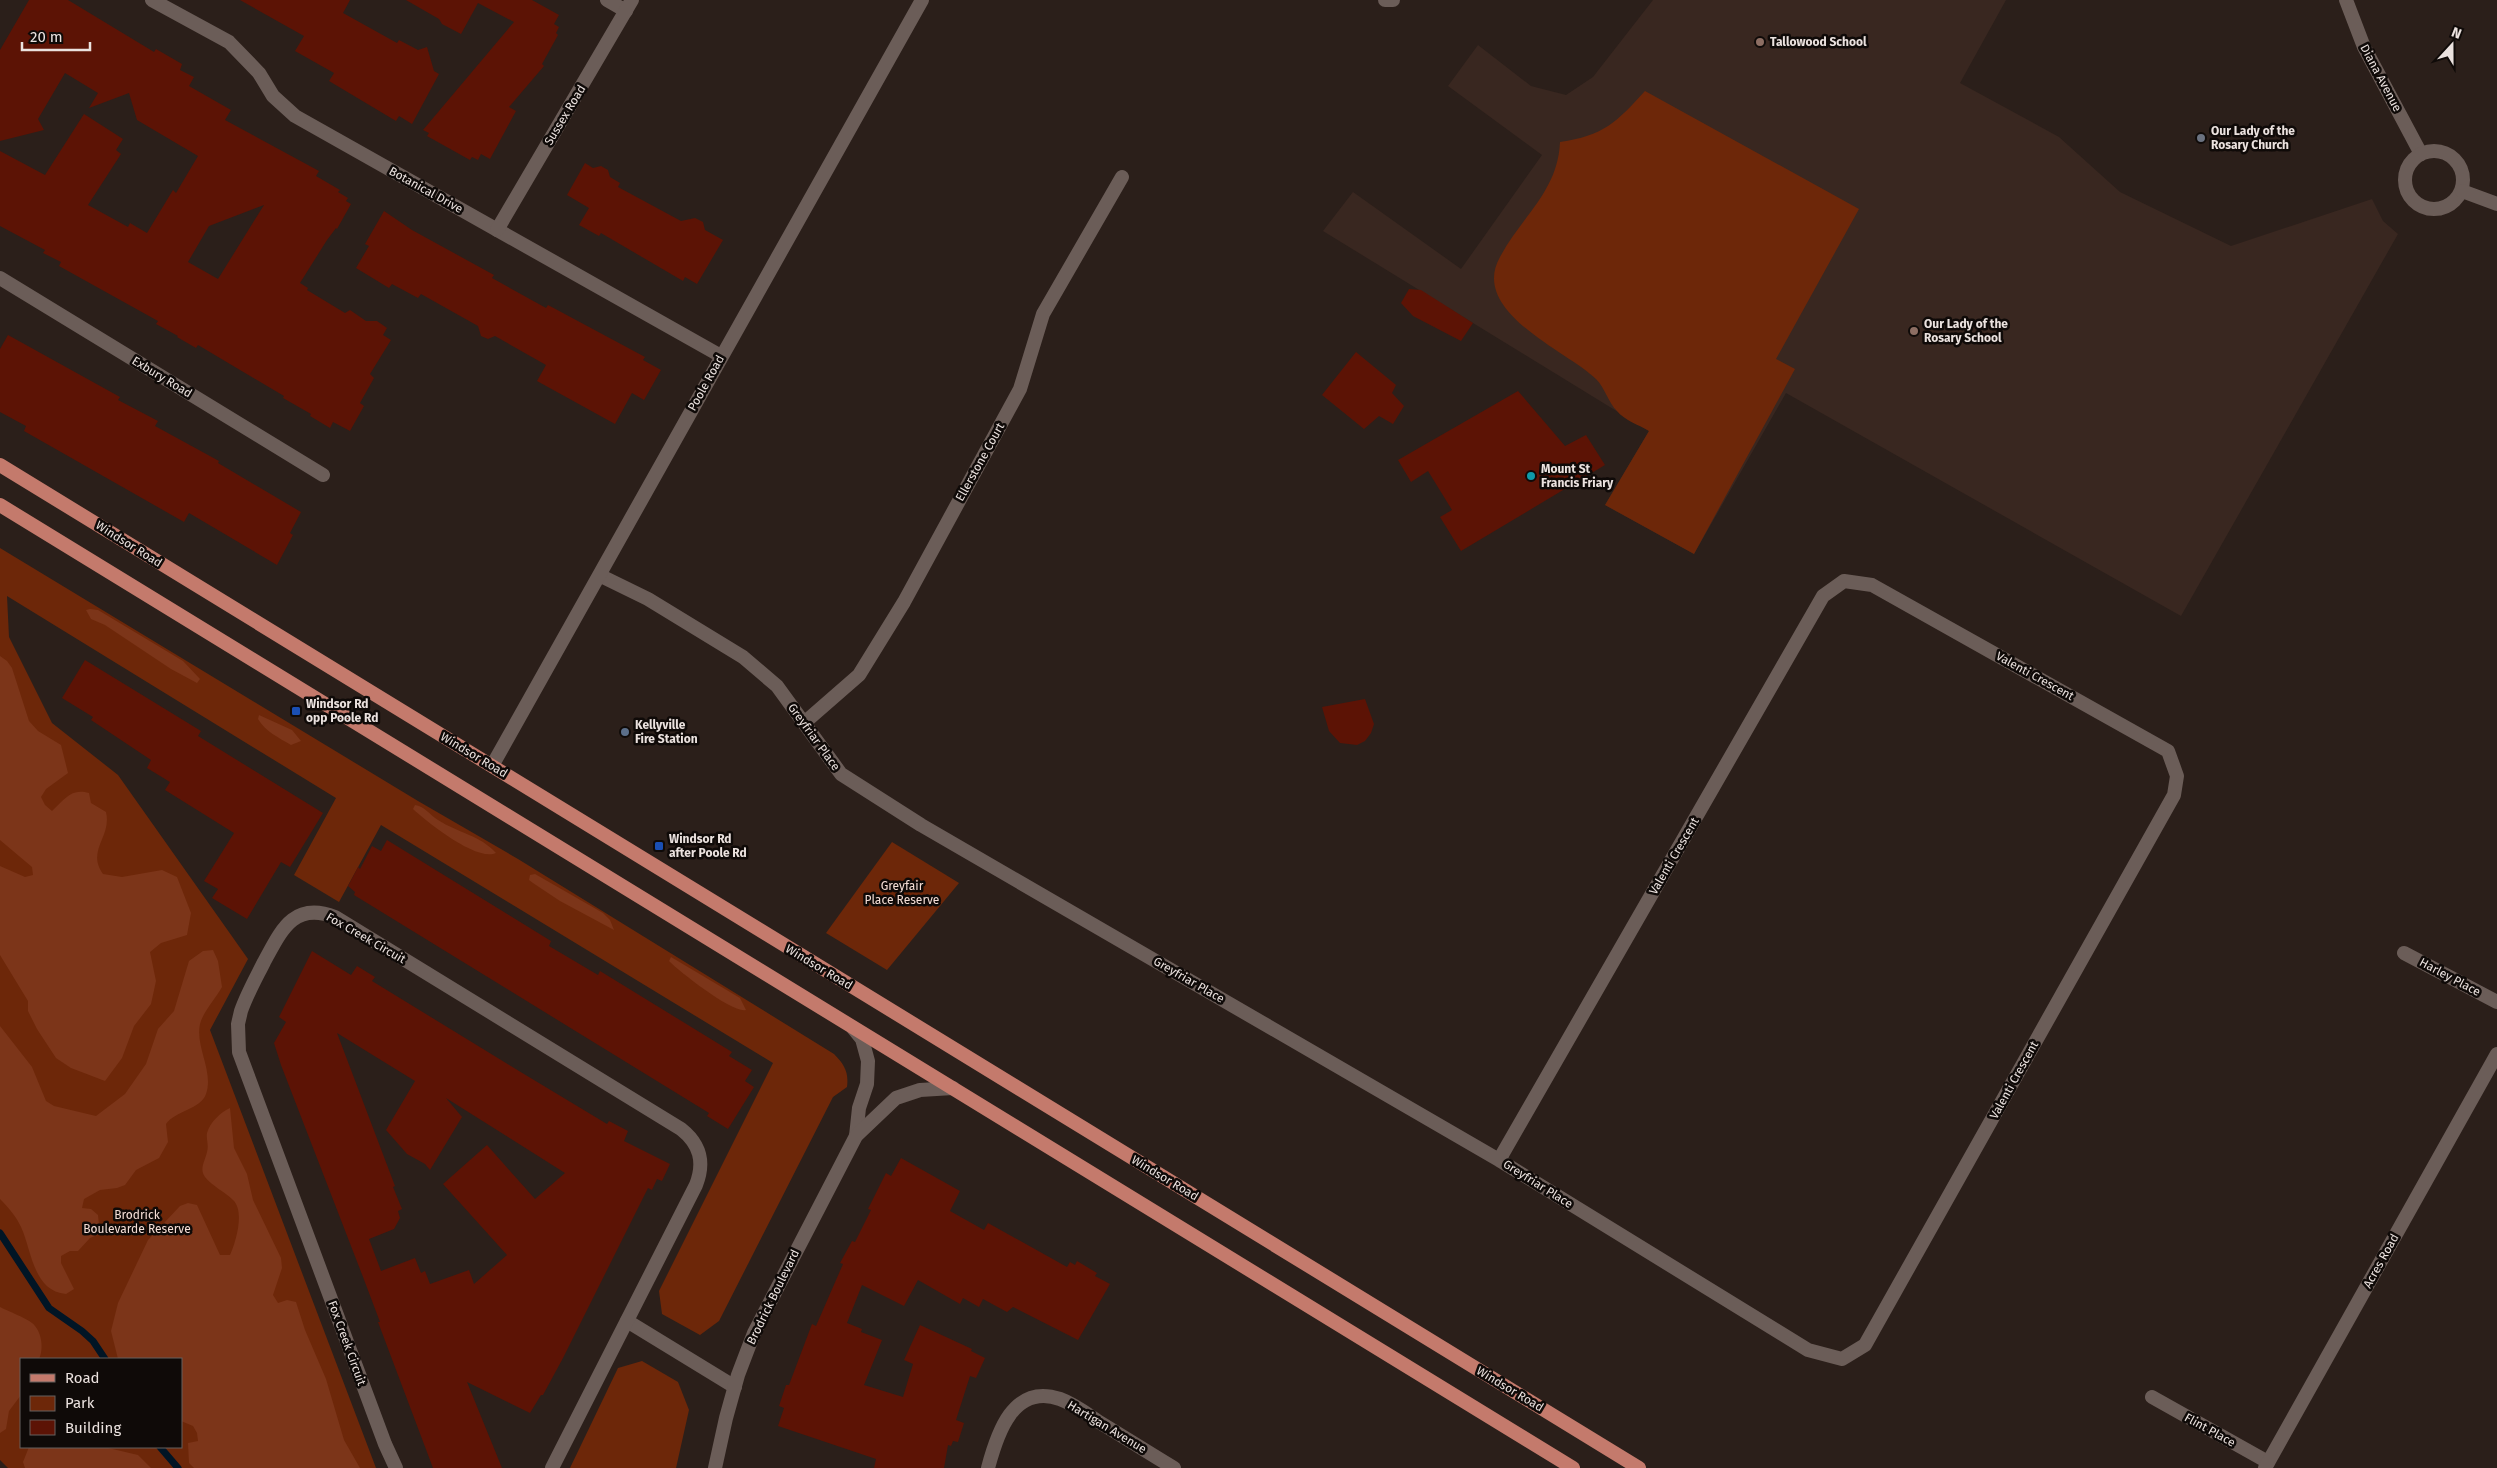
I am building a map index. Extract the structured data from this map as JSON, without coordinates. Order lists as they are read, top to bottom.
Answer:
{
  "streets": {
    "main road": ["Windsor Road"],
    "street": [
      "Diana Avenue",
      "Sussex Road",
      "Botanical Drive",
      "Exbury Road",
      "Poole Road",
      "Ellerstone Court",
      "Valenti Crescent",
      "Greyfriar Place",
      "Fox Creek Circuit",
      "Harley Place",
      "Acres Road",
      "Brodrick Boulevard",
      "Hartigan Avenue",
      "Flint Place"
    ]
  },
  "crossings": [
    ["Sussex Road", "Botanical Drive"],
    ["Botanical Drive", "Poole Road"],
    ["Poole Road", "Windsor Road"],
    ["Poole Road", "Greyfriar Place"],
    ["Ellerstone Court", "Greyfriar Place"],
    ["Valenti Crescent", "Greyfriar Place"],
    ["Acres Road", "Flint Place"]
  ],
  "parks": ["Greyfair Place Reserve", "Brodrick Boulevarde Reserve"],
  "places": {
    "other": [
      "Tallowood School",
      "Our Lady of the Rosary Church",
      "Our Lady of the Rosary School",
      "Mount St Francis Friary",
      "Kellyville Fire Station"
    ],
    "transit": ["Windsor Rd opp Poole Rd", "Windsor Rd after Poole Rd"]
  },
  "legend": ["Road", "Park", "Building"],
  "scale_bar": "20 m",
  "north": "top"
}
